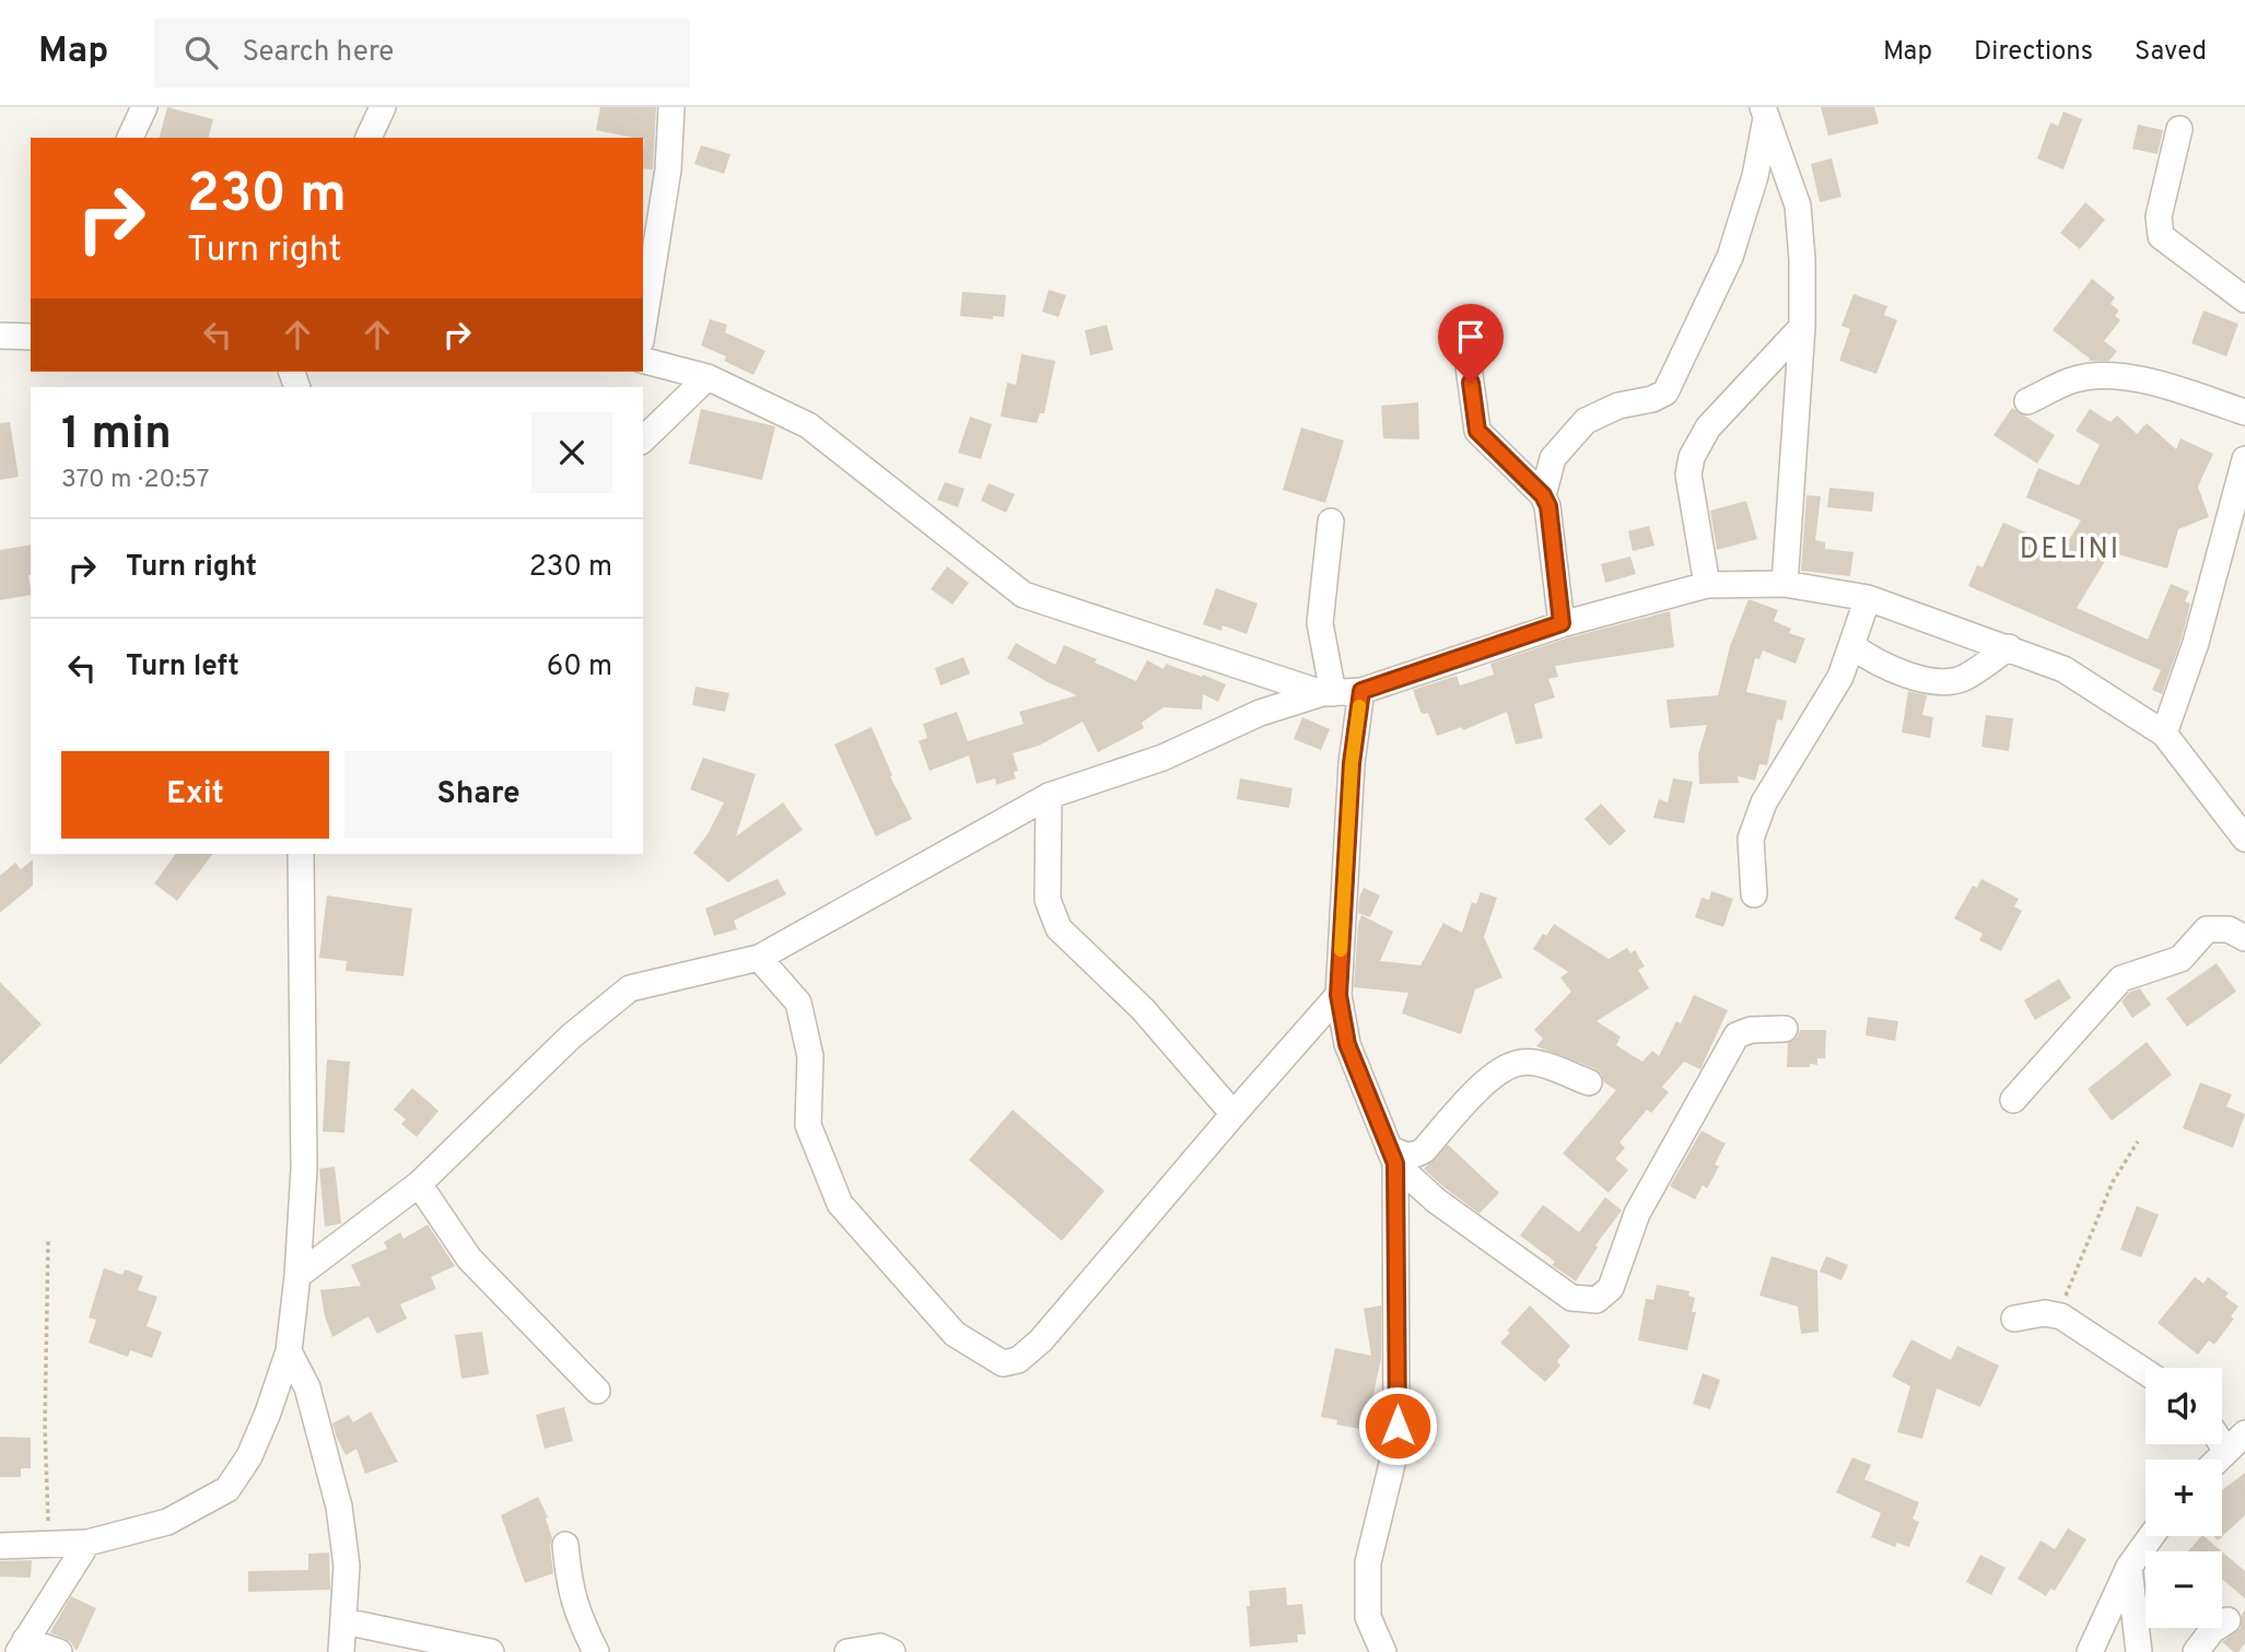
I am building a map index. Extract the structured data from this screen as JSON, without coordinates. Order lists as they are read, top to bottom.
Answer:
{
  "districts": ["DELINI"],
  "page": {
    "header": "Map",
    "search": "Search here",
    "nav": ["Map", "Directions", "Saved"],
    "turn": ["230 m", "Turn right"],
    "heading": ["1 min", "370 m · 20:57"],
    "list": [
      {
        "name": "Turn right",
        "value": "230 m"
      },
      {
        "name": "Turn left",
        "value": "60 m"
      }
    ],
    "buttons": ["Exit", "Share"],
    "map_buttons": ["+", "−"]
  }
}
